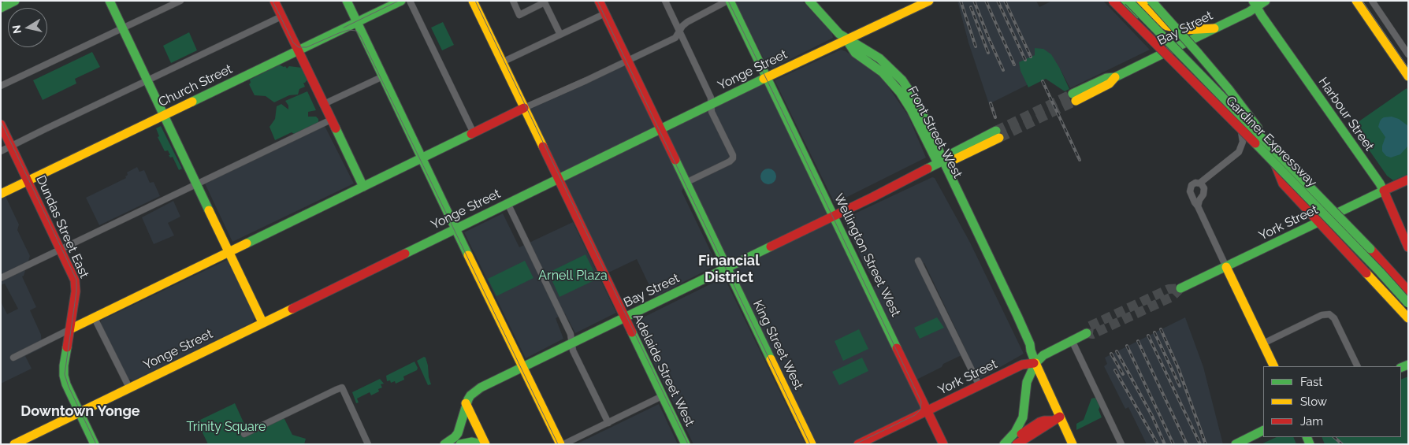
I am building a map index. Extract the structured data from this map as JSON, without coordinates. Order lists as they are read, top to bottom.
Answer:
{
  "streets": {
    "main road": [
      "Bay Street",
      "Yonge Street",
      "Church Street",
      "Harbour Street",
      "Front Street West",
      "Gardiner Expressway",
      "York Street",
      "Dundas Street East",
      "Wellington Street West",
      "King Street West",
      "Adelaide Street West"
    ]
  },
  "crossings": [
    ["Bay Street", "Harbour Street"],
    ["Bay Street", "Front Street West"],
    ["Bay Street", "Wellington Street West"],
    ["Bay Street", "King Street West"],
    ["Bay Street", "Adelaide Street West"],
    ["Yonge Street", "Front Street West"],
    ["Yonge Street", "Dundas Street East"],
    ["Yonge Street", "Wellington Street West"],
    ["Yonge Street", "King Street West"],
    ["Yonge Street", "Adelaide Street West"],
    ["Church Street", "Dundas Street East"],
    ["Harbour Street", "York Street"],
    ["Front Street West", "York Street"],
    ["York Street", "Wellington Street West"]
  ],
  "districts": ["Financial District", "Downtown Yonge"],
  "parks": ["Arnell Plaza", "Trinity Square"],
  "legend": ["Fast", "Slow", "Jam"],
  "north": "left"
}
